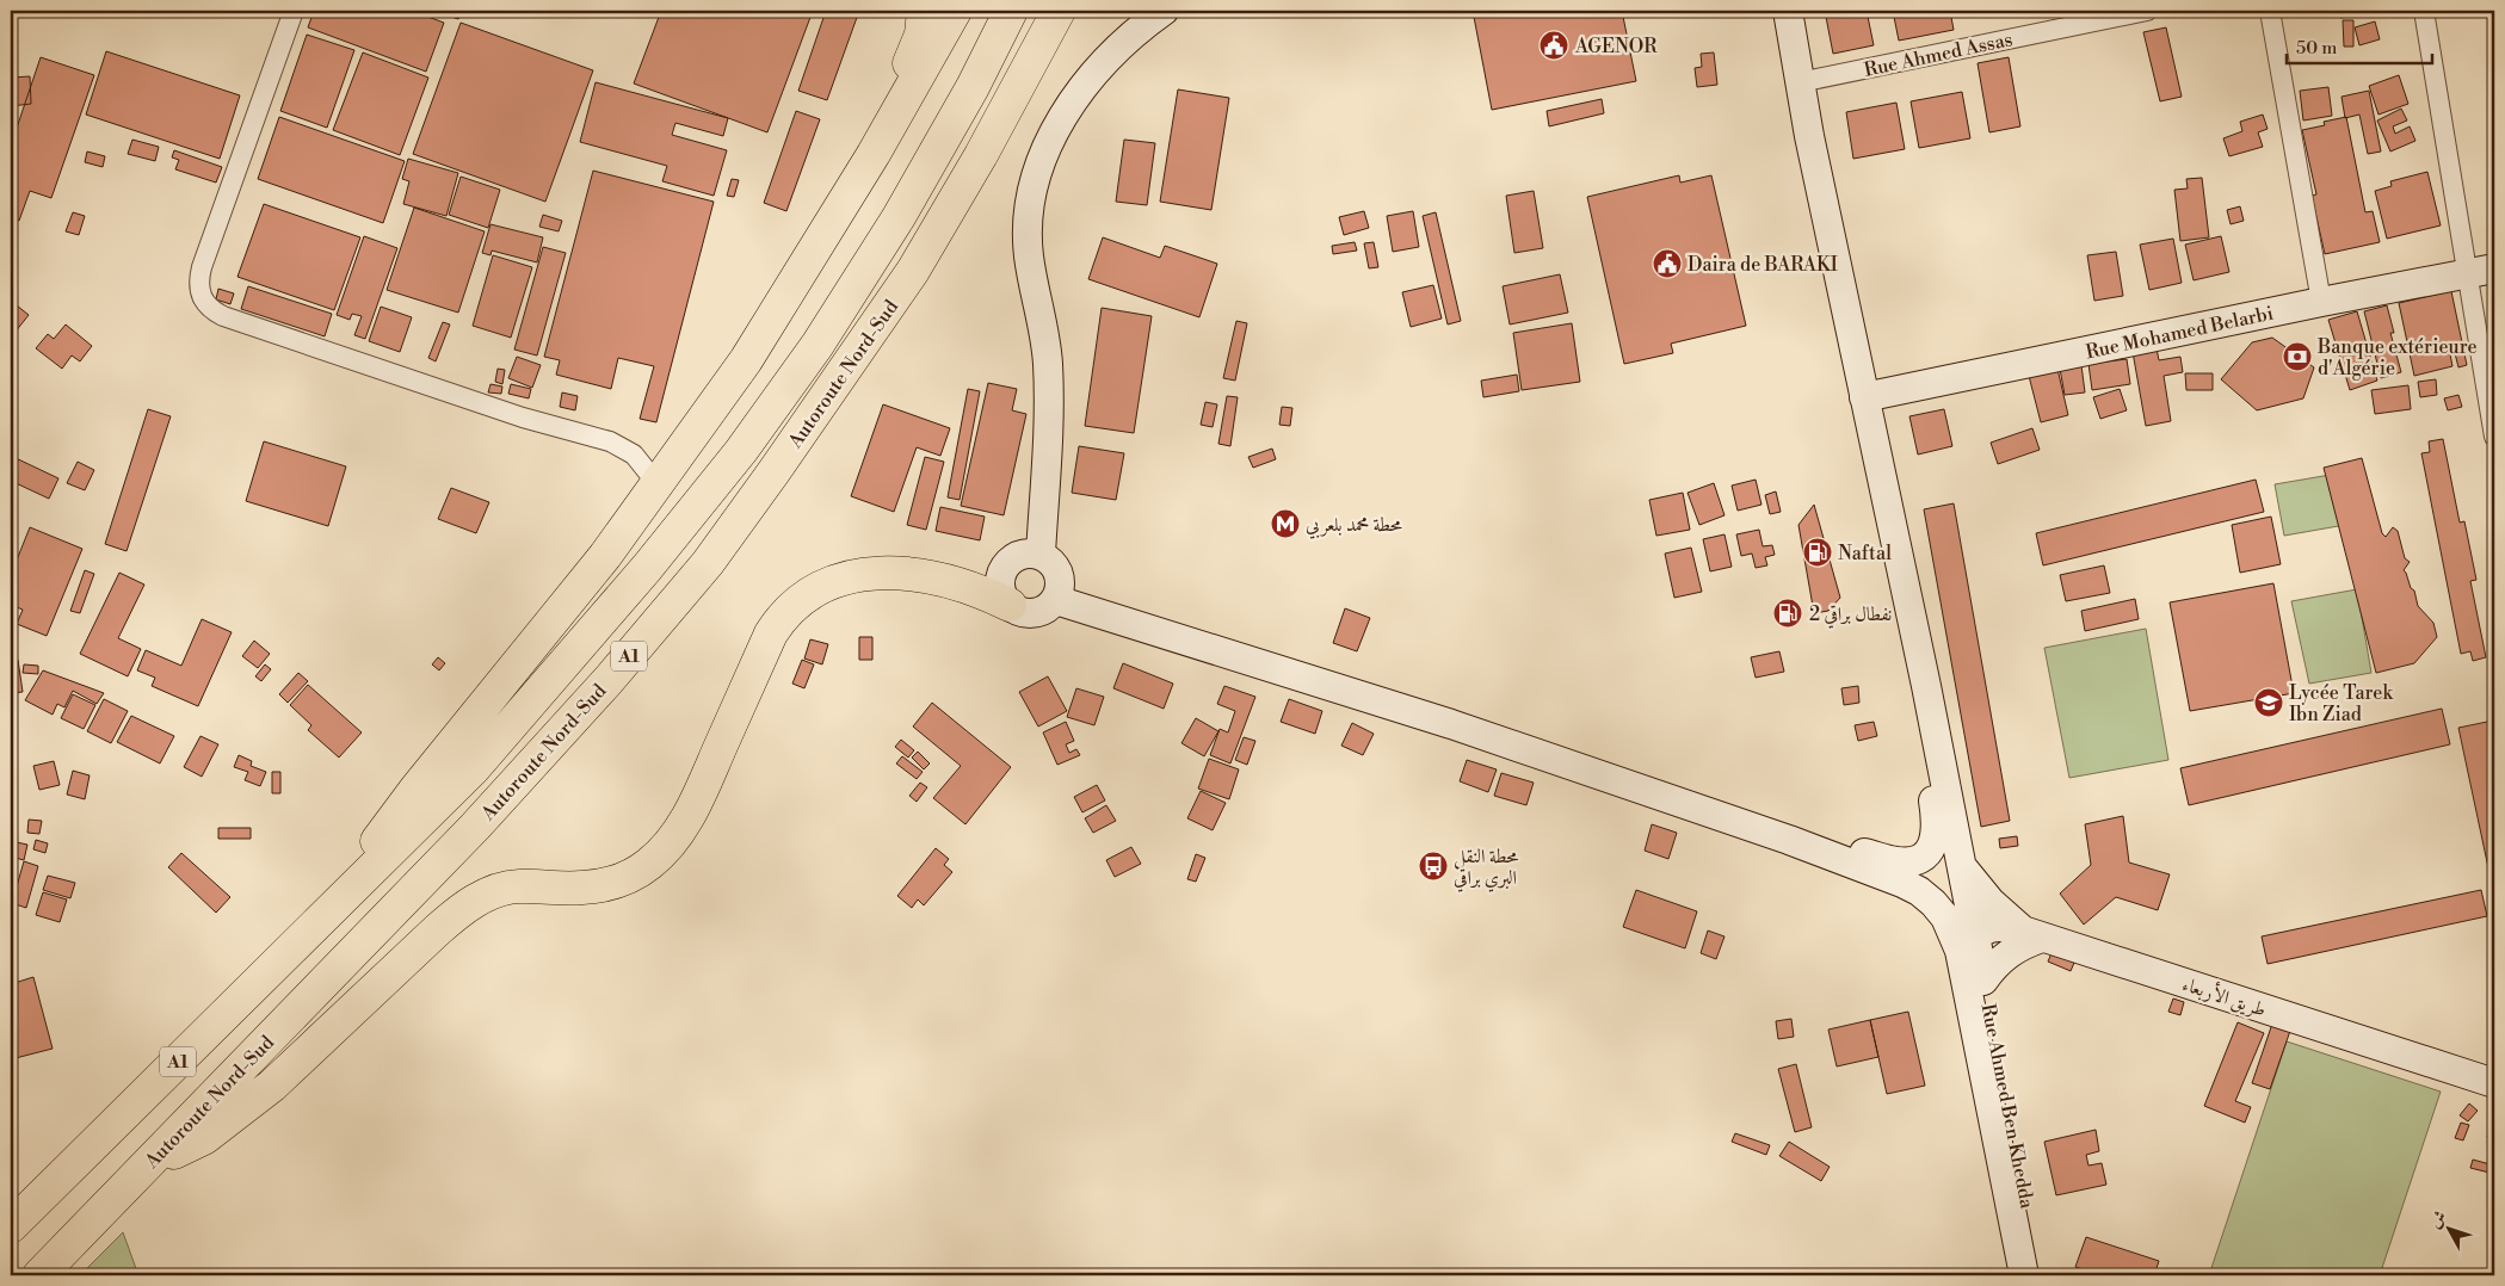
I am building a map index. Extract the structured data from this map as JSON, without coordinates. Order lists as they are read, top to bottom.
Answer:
{
  "streets": {
    "highway": ["Autoroute Nord-Sud", "A1"],
    "main road": ["Rue Mohamed Belarbi", "طريق الأربعاء", "Rue Ahmed Ben Khedda"],
    "street": ["Rue Ahmed Assas"]
  },
  "crossings": [
    ["طريق الأربعاء", "Rue Ahmed Ben Khedda"]
  ],
  "places": {
    "public building": ["AGENOR", "Daira de BARAKI"],
    "bank": ["Banque extérieure d'Algérie"],
    "metro station": ["محطة محمد بلعربي"],
    "fuel station": ["Naftal", "نفطال براقي 2"],
    "school or university": ["Lycée Tarek Ibn Ziad"],
    "bus stop": ["محطة النقل البري براقي"]
  },
  "scale_bar": "50 m",
  "north": "top left"
}
